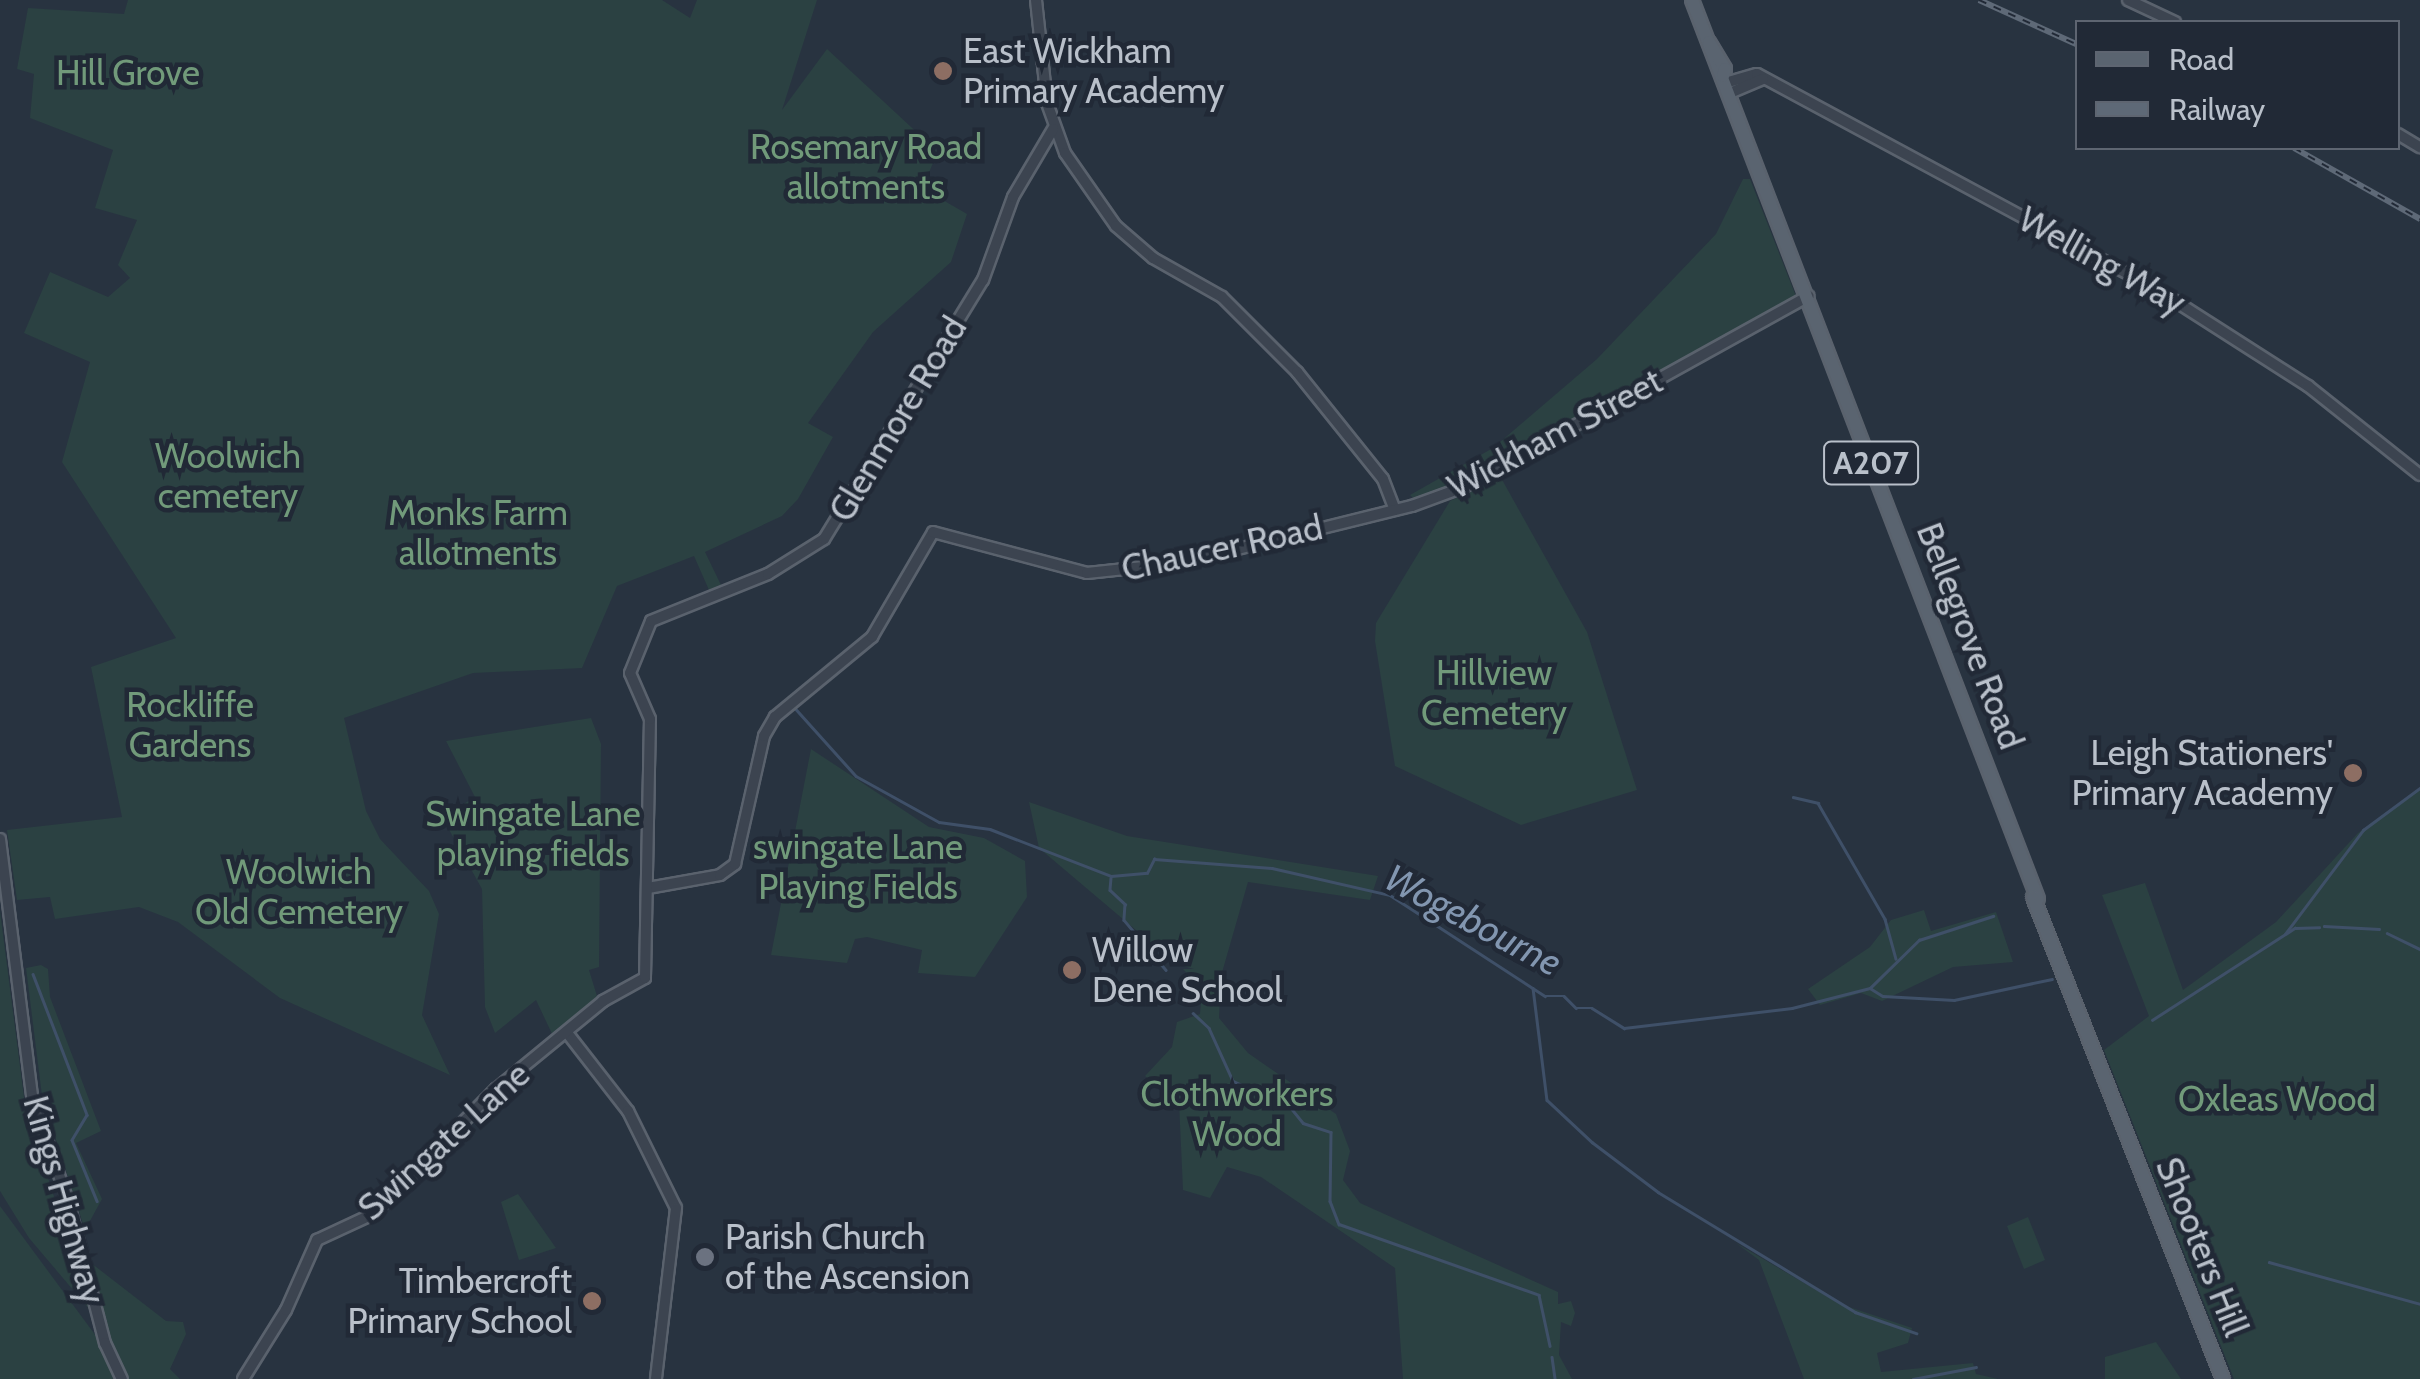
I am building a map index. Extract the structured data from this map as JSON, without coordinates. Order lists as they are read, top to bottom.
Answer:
{
  "streets": {
    "main road": ["A207", "Bellegrove Road", "Shooters Hill"],
    "street": [
      "Welling Way",
      "Glenmore Road",
      "Wickham Street",
      "Chaucer Road",
      "Swingate Lane",
      "Kings Highway"
    ]
  },
  "crossings": [
    ["Welling Way", "Bellegrove Road"],
    ["Glenmore Road", "Chaucer Road"],
    ["Glenmore Road", "Swingate Lane"],
    ["Wickham Street", "Chaucer Road"],
    ["Wickham Street", "Bellegrove Road"],
    ["Chaucer Road", "Swingate Lane"],
    ["Bellegrove Road", "Shooters Hill"]
  ],
  "water": ["Wogebourne"],
  "parks": [
    "Hill Grove",
    "Rosemary Road allotments",
    "Woolwich cemetery",
    "Monks Farm allotments",
    "Hillview Cemetery",
    "Rockliffe Gardens",
    "Swingate Lane playing fields",
    "swingate Lane Playing Fields",
    "Woolwich Old Cemetery",
    "Clothworkers Wood",
    "Oxleas Wood"
  ],
  "places": [
    "East Wickham Primary Academy",
    "Leigh Stationers' Primary Academy",
    "Willow Dene School",
    "Parish Church of the Ascension",
    "Timbercroft Primary School"
  ],
  "legend": ["Road", "Railway"]
}
